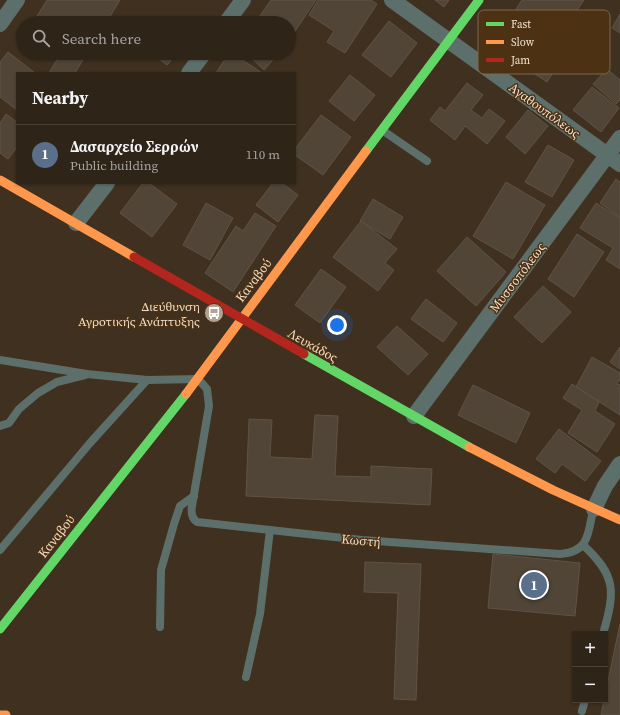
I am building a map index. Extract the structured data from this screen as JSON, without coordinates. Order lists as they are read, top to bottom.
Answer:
{
  "streets": {
    "street": [
      "Αγαθουπόλεως",
      "Μυσσοπόλεως",
      "Καναβού",
      "Λευκάδος"
    ],
    "lane": ["Κωστή"]
  },
  "crossings": [
    ["Αγαθουπόλεως", "Μυσσοπόλεως"],
    ["Αγαθουπόλεως", "Καναβού"],
    ["Μυσσοπόλεως", "Λευκάδος"],
    ["Καναβού", "Λευκάδος"],
    ["Καναβού", "Κωστή"]
  ],
  "places": {
    "bus stop": ["Διεύθυνση Αγροτικής Ανάπτυξης"]
  },
  "legend": ["Fast", "Slow", "Jam"],
  "page": {
    "search": "Search here",
    "heading": "Nearby",
    "list": [
      {
        "mark": "1",
        "name": "Δασαρχείο Σερρών",
        "note": "Public building",
        "value": "110 m"
      }
    ],
    "pins": "1",
    "map_buttons": ["+", "−"]
  }
}
